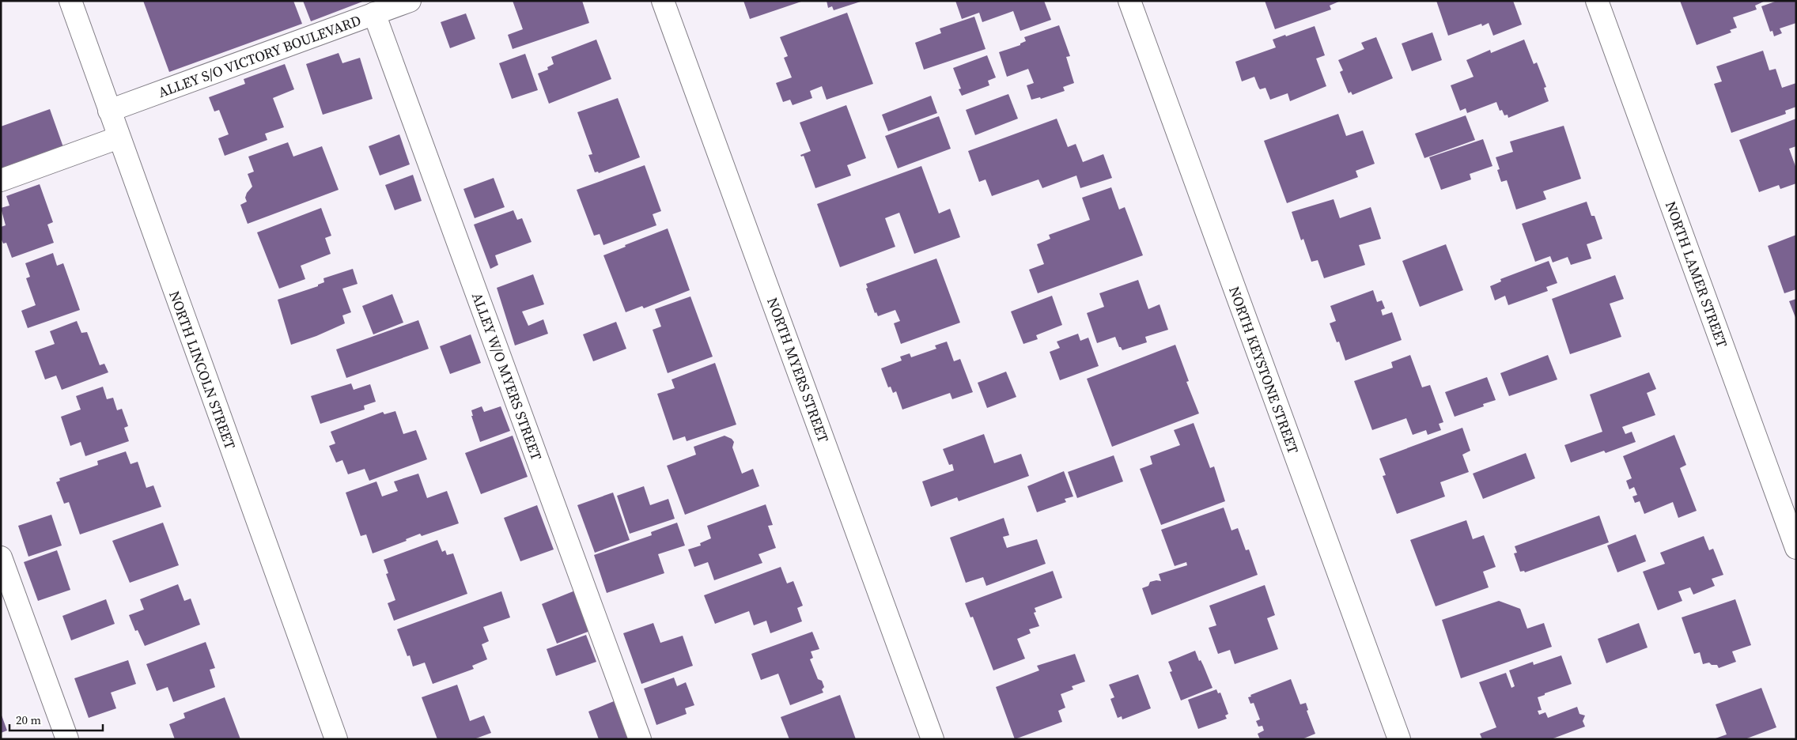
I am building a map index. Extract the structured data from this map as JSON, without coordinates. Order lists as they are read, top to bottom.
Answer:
{
  "streets": {
    "street": [
      "ALLEY S/O VICTORY BOULEVARD",
      "NORTH LAMER STREET",
      "NORTH LINCOLN STREET",
      "NORTH MYERS STREET",
      "NORTH KEYSTONE STREET",
      "ALLEY W/O MYERS STREET"
    ]
  },
  "crossings": [
    ["ALLEY S/O VICTORY BOULEVARD", "NORTH LINCOLN STREET"],
    ["ALLEY S/O VICTORY BOULEVARD", "ALLEY W/O MYERS STREET"]
  ],
  "scale_bar": "20 m"
}
